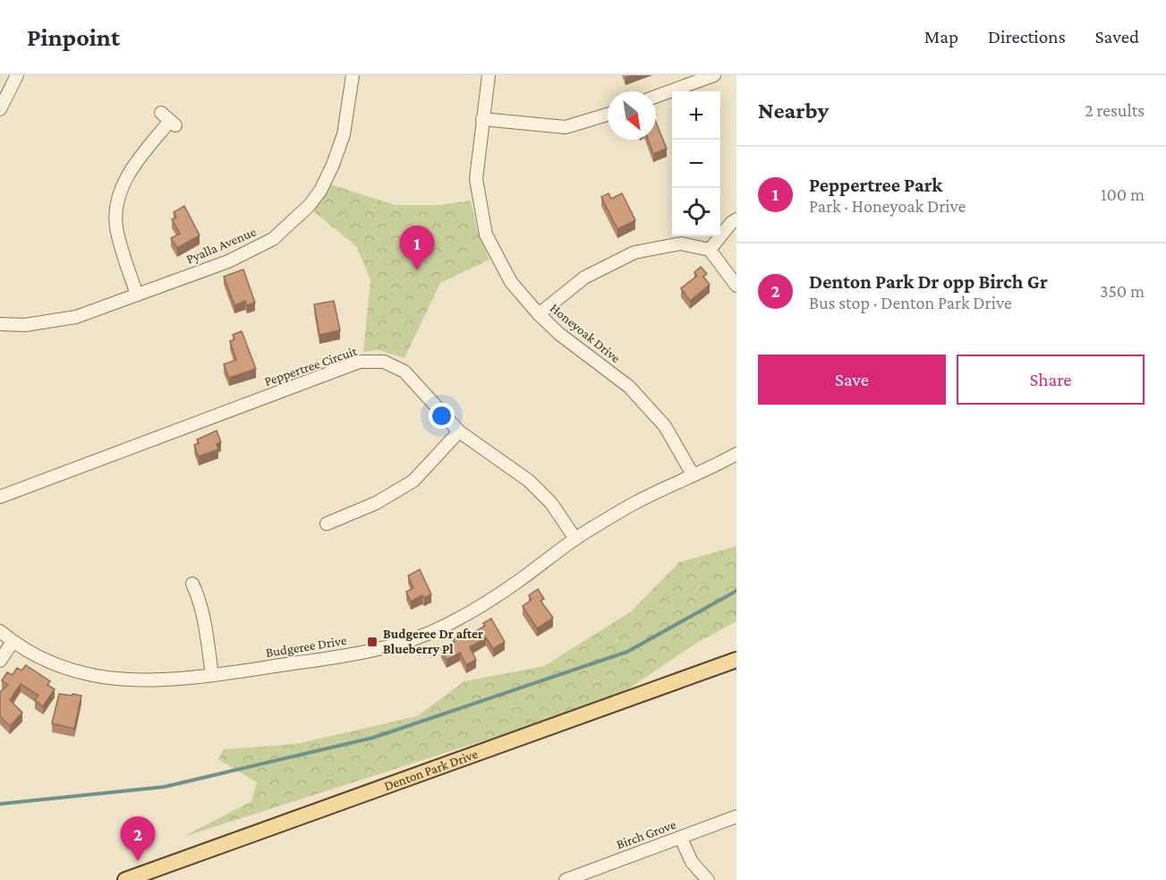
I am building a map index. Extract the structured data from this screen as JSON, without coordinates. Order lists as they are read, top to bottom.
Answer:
{
  "streets": {
    "main road": ["Denton Park Drive"],
    "street": [
      "Pyalla Avenue",
      "Honeyoak Drive",
      "Peppertree Circuit",
      "Budgeree Drive",
      "Birch Grove"
    ]
  },
  "crossings": [
    ["Honeyoak Drive", "Budgeree Drive"],
    ["Peppertree Circuit", "Budgeree Drive"]
  ],
  "places": {
    "transit": ["Budgeree Dr after Blueberry Pl"]
  },
  "north": "bottom right",
  "page": {
    "header": "Pinpoint",
    "nav": ["Map", "Directions", "Saved"],
    "heading": ["Nearby", "2 results"],
    "map_buttons": ["+", "−"],
    "list": [
      {
        "mark": "1",
        "name": "Peppertree Park",
        "note": "Park · Honeyoak Drive",
        "value": "100 m"
      },
      {
        "mark": "2",
        "name": "Denton Park Dr opp Birch Gr",
        "note": "Bus stop · Denton Park Drive",
        "value": "350 m"
      }
    ],
    "pins": ["1", "2"],
    "buttons": ["Save", "Share"]
  }
}
